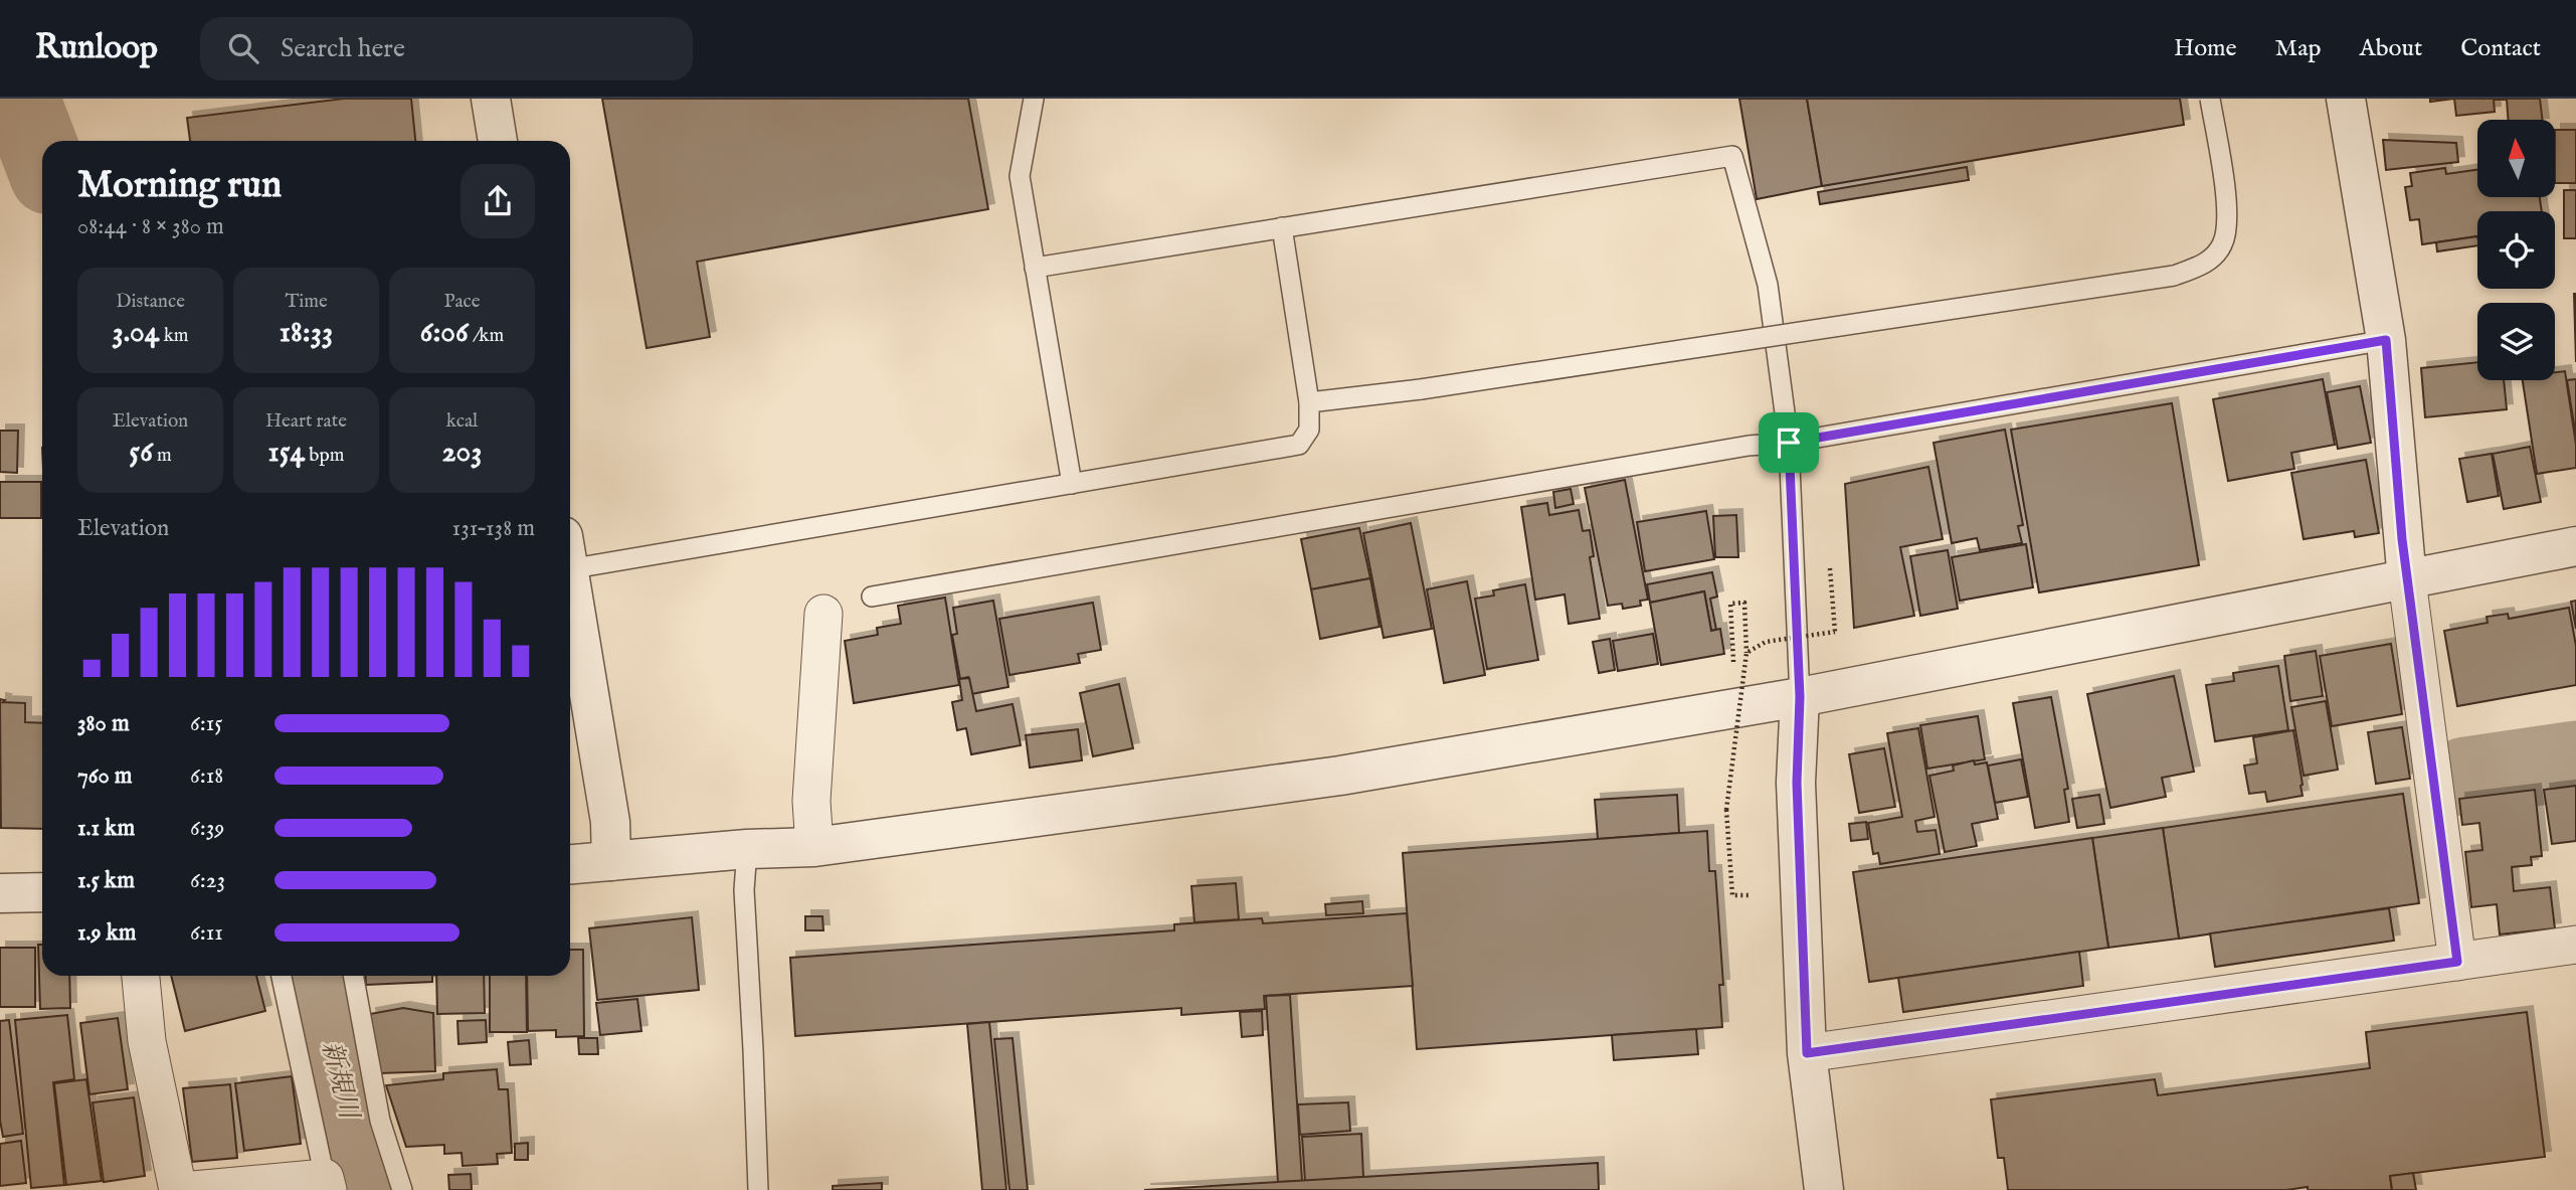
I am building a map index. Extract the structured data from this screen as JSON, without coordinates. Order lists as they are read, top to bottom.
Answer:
{
  "water": ["新規川"],
  "north": "top",
  "page": {
    "header": "Runloop",
    "search": "Search here",
    "nav": [
      "Home",
      "Map",
      "About",
      "Contact"
    ],
    "heading": ["Morning run", "08:44 · 8 × 380 m"],
    "stats": [
      ["Distance", "3.04 km"],
      ["Time", "18:33"],
      ["Pace", "6:06 /km"],
      ["Elevation", "56 m"],
      ["Heart rate", "154 bpm"],
      ["kcal", "203"]
    ],
    "chart": ["Elevation", "131–138 m"],
    "list": [
      {
        "name": "380 m",
        "note": "6:15"
      },
      {
        "name": "760 m",
        "note": "6:18"
      },
      {
        "name": "1.1 km",
        "note": "6:39"
      },
      {
        "name": "1.5 km",
        "note": "6:23"
      },
      {
        "name": "1.9 km",
        "note": "6:11"
      }
    ]
  }
}
